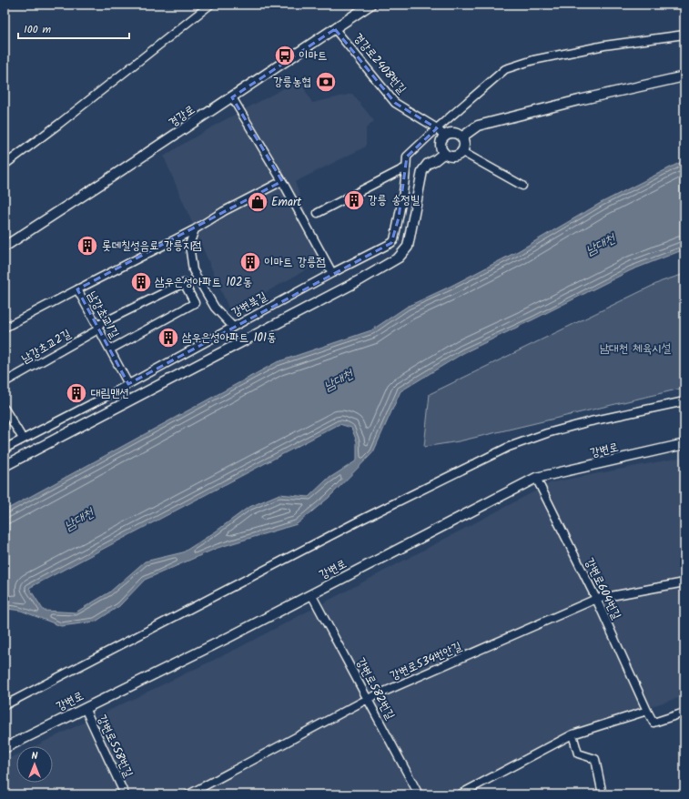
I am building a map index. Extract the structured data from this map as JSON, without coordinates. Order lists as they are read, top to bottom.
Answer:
{
  "streets": {
    "street": [
      "경강로2408번길",
      "경강로",
      "강변북길",
      "남강초교1길",
      "남강초교2길",
      "강변로",
      "강변로604번길",
      "강변로534번안길",
      "강변로582번길",
      "강변로558번길"
    ]
  },
  "crossings": [
    ["경강로2408번길", "경강로"],
    ["경강로2408번길", "강변북길"],
    ["강변북길", "남강초교1길"],
    ["남강초교1길", "남강초교2길"],
    ["강변로", "강변로604번길"],
    ["강변로", "강변로582번길"],
    ["강변로", "강변로558번길"],
    ["강변로604번길", "강변로534번안길"],
    ["강변로534번안길", "강변로582번길"]
  ],
  "water": ["남대천"],
  "parks": ["남대천 체육시설"],
  "places": {
    "bus stop": ["이마트"],
    "bank": ["강릉농협"],
    "building": [
      "강릉 송정빌",
      "롯데칠성음료 강릉지점",
      "이마트 강릉점",
      "삼우은성아파트 102동",
      "삼우은성아파트 101동",
      "대림맨션"
    ],
    "shop": ["Emart"]
  },
  "scale_bar": "100 m",
  "north": "top"
}
